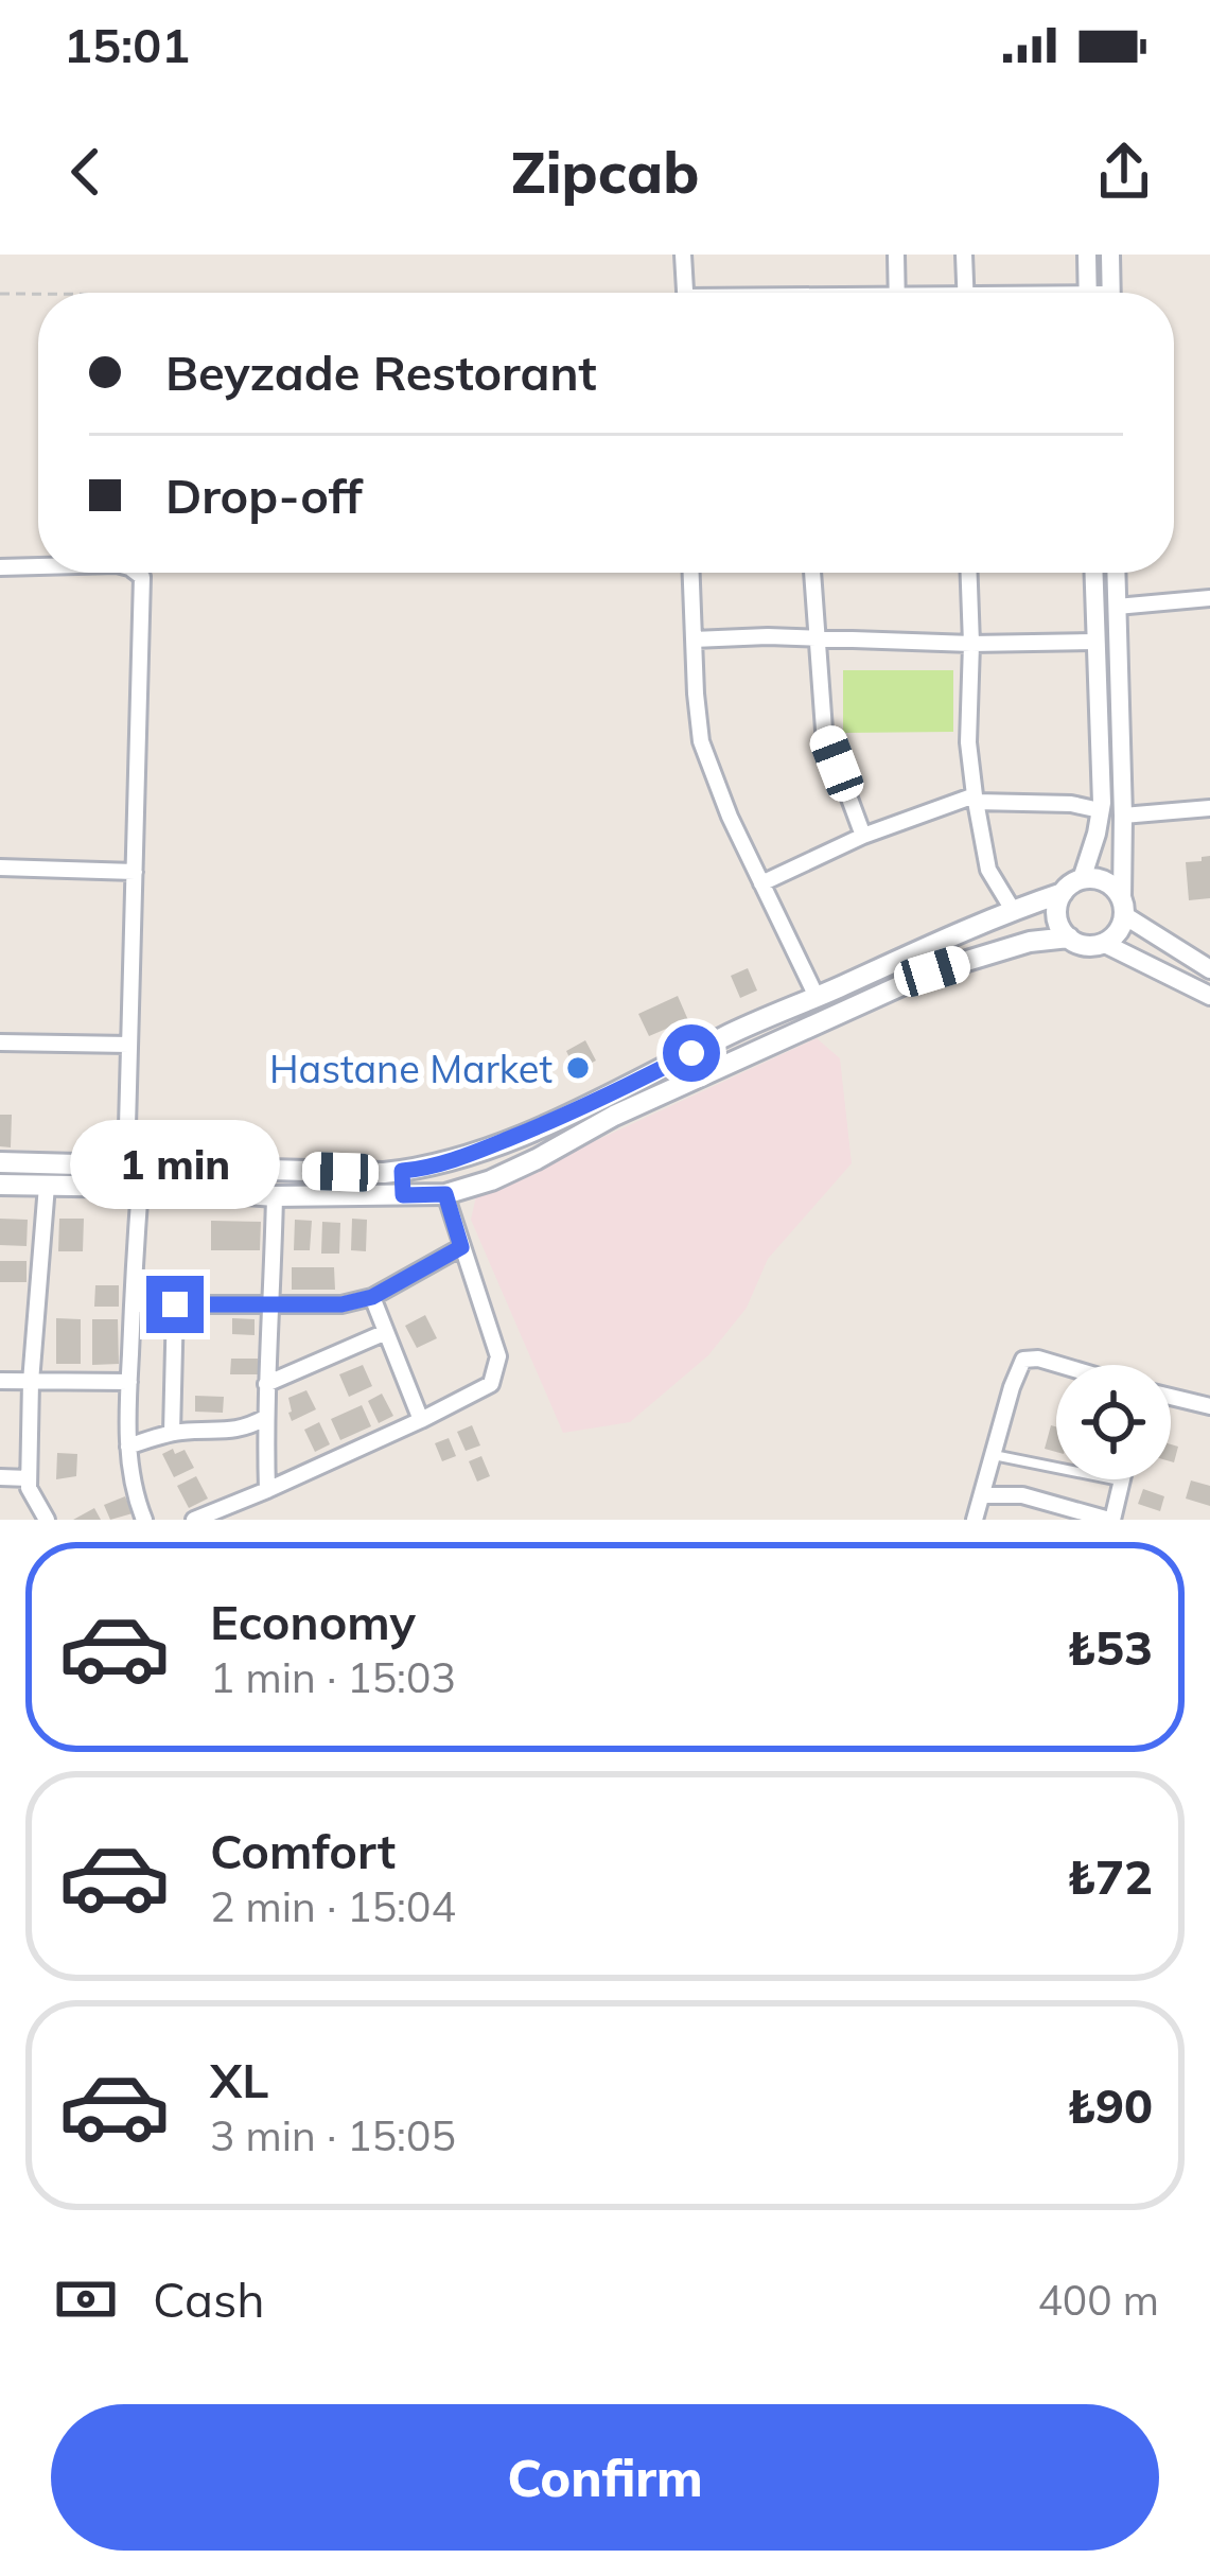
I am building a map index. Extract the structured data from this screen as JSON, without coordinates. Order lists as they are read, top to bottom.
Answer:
{
  "places": ["Hastane Market"],
  "page": {
    "status": "15:01",
    "header": "Zipcab",
    "banner": ["Beyzade Restorant", "Drop-off"],
    "bubble": "1 min",
    "list": [
      {
        "name": "Economy",
        "note": "1 min · 15:03",
        "value": "₺53"
      },
      {
        "name": "Comfort",
        "note": "2 min · 15:04",
        "value": "₺72"
      },
      {
        "name": "XL",
        "note": "3 min · 15:05",
        "value": "₺90"
      }
    ],
    "pay": ["Cash", "400 m"],
    "buttons": "Confirm"
  }
}
